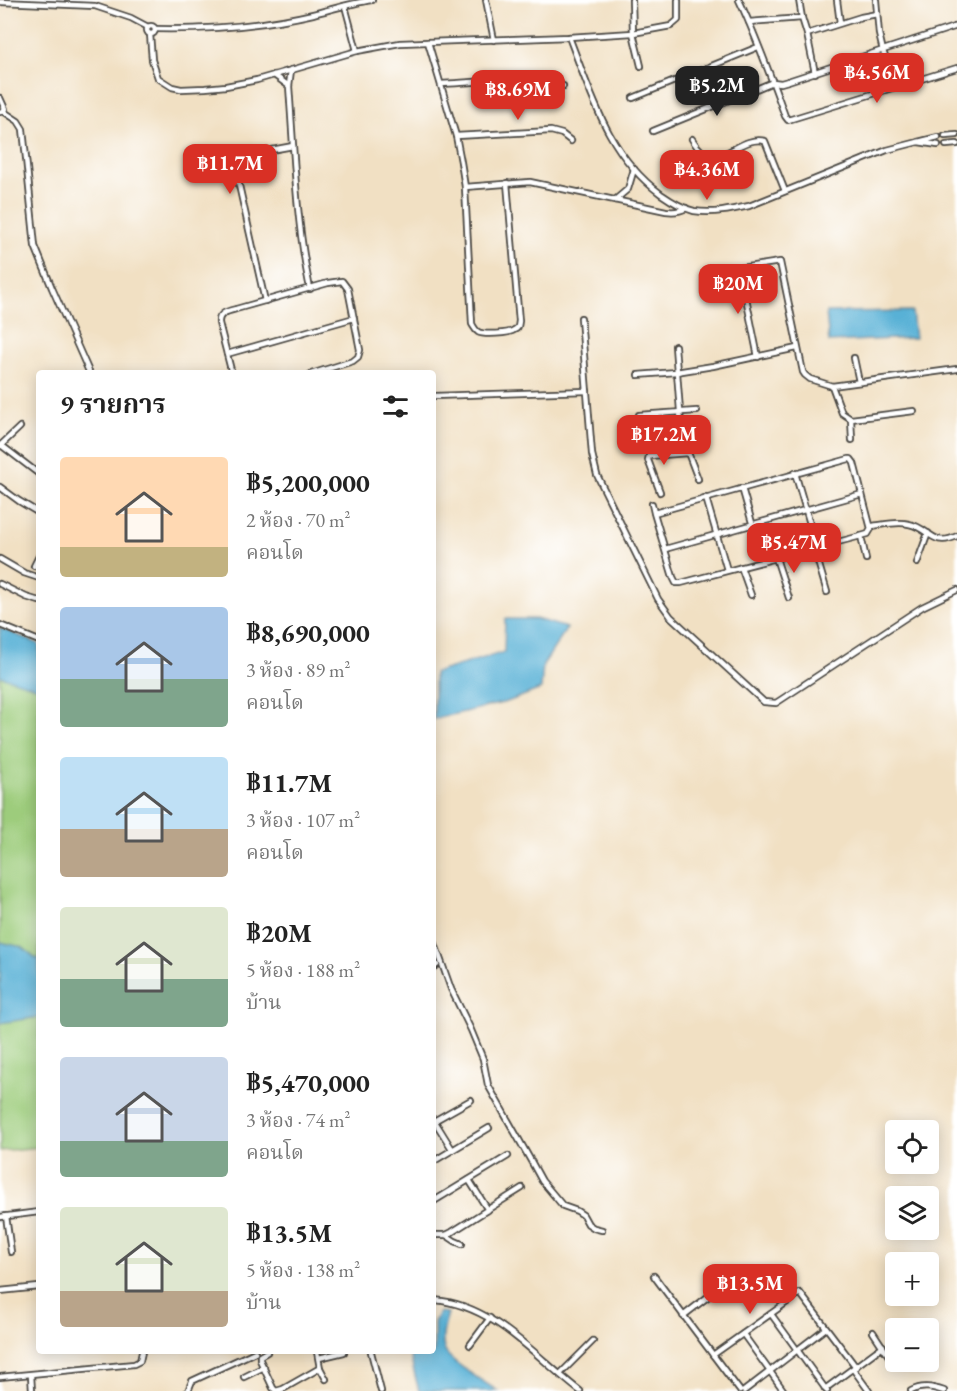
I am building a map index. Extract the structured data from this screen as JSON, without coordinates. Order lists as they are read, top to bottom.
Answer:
{
  "page": {
    "price": [
      "฿4.56M",
      "฿5.2M",
      "฿8.69M",
      "฿11.7M",
      "฿4.36M",
      "฿20M",
      "฿17.2M",
      "฿5.47M",
      "฿13.5M"
    ],
    "heading": "9 รายการ",
    "list": [
      {
        "name": "฿5,200,000",
        "note": "2 ห้อง · 70 m² · คอนโด"
      },
      {
        "name": "฿8,690,000",
        "note": "3 ห้อง · 89 m² · คอนโด"
      },
      {
        "name": "฿11.7M",
        "note": "3 ห้อง · 107 m² · คอนโด"
      },
      {
        "name": "฿20M",
        "note": "5 ห้อง · 188 m² · บ้าน"
      },
      {
        "name": "฿5,470,000",
        "note": "3 ห้อง · 74 m² · คอนโด"
      },
      {
        "name": "฿13.5M",
        "note": "5 ห้อง · 138 m² · บ้าน"
      }
    ],
    "map_buttons": ["+", "−"]
  }
}
